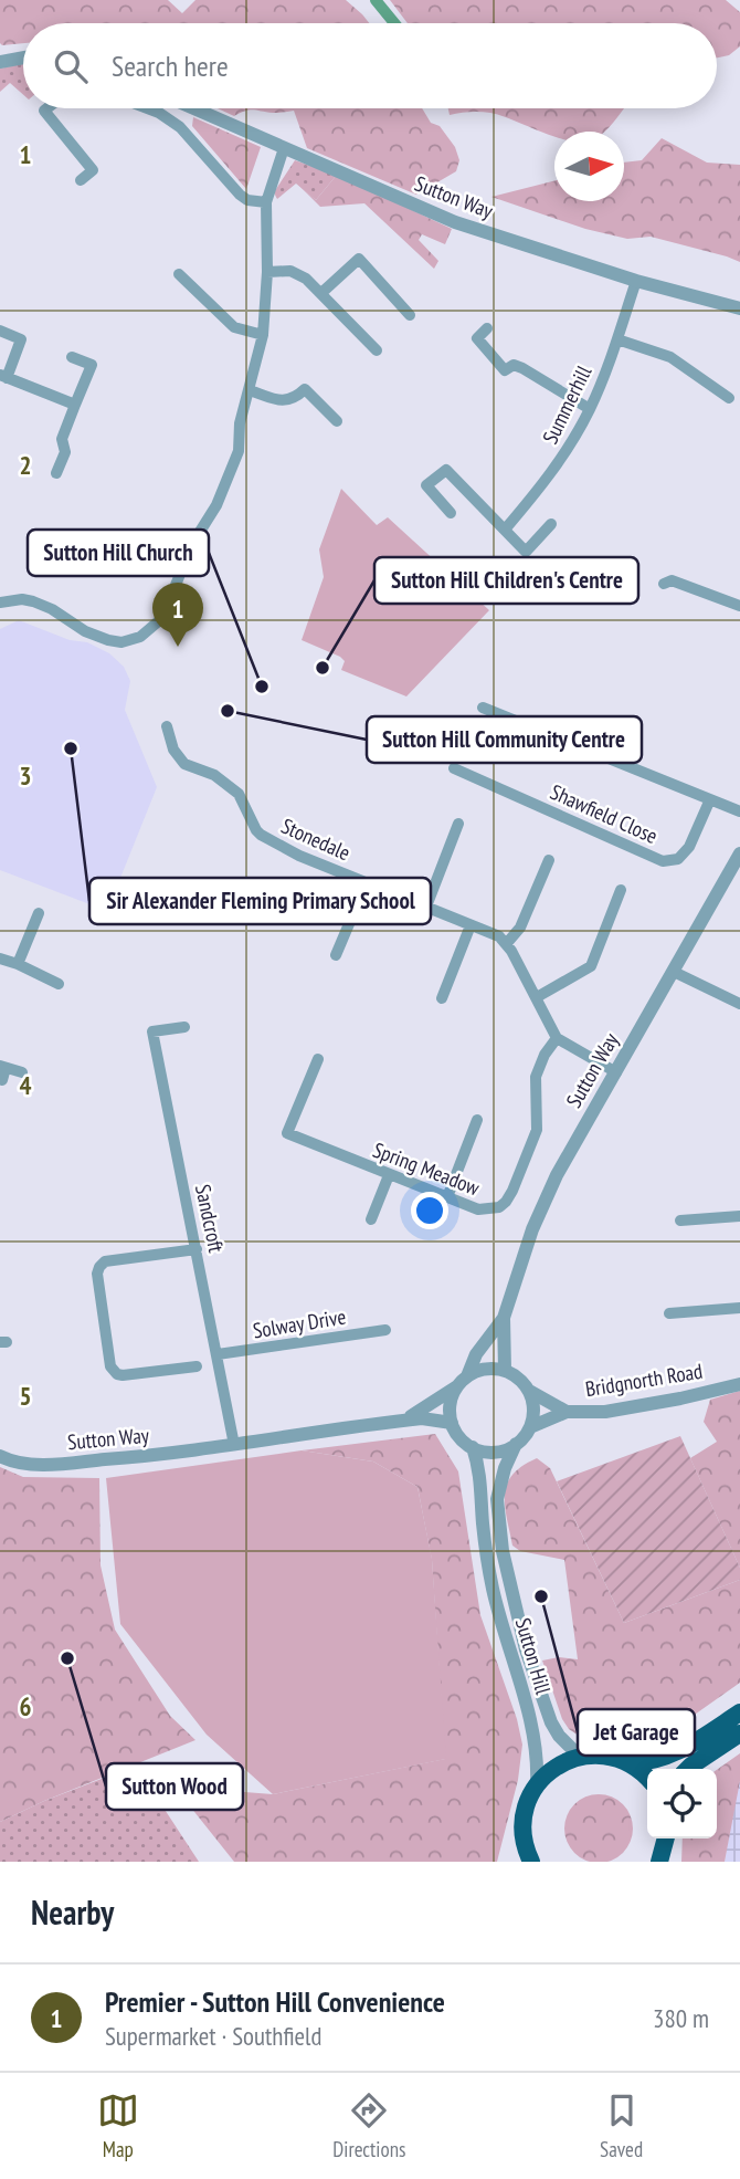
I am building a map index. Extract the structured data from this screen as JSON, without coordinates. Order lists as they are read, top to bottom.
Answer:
{
  "streets": {
    "street": [
      "Sutton Way",
      "Summerhill",
      "Shawfield Close",
      "Stonedale",
      "Spring Meadow",
      "Sandcroft",
      "Solway Drive",
      "Bridgnorth Road",
      "Sutton Hill"
    ]
  },
  "crossings": [
    ["Sutton Way", "Summerhill"],
    ["Sutton Way", "Sandcroft"],
    ["Sutton Way", "Sutton Hill"],
    ["Sandcroft", "Solway Drive"]
  ],
  "places": [
    "Sutton Hill Children's Centre",
    "Sutton Hill Church",
    "Sutton Hill Community Centre",
    "Sir Alexander Fleming Primary School",
    "Jet Garage",
    "Sutton Wood"
  ],
  "north": "right",
  "page": {
    "search": "Search here",
    "pins": "1",
    "heading": "Nearby",
    "list": [
      {
        "mark": "1",
        "name": "Premier - Sutton Hill Convenience",
        "note": "Supermarket · Southfield",
        "value": "380 m"
      }
    ],
    "nav": ["Map", "Directions", "Saved"]
  },
  "grid": {
    "rows": [
      "1",
      "2",
      "3",
      "4",
      "5",
      "6"
    ]
  }
}
